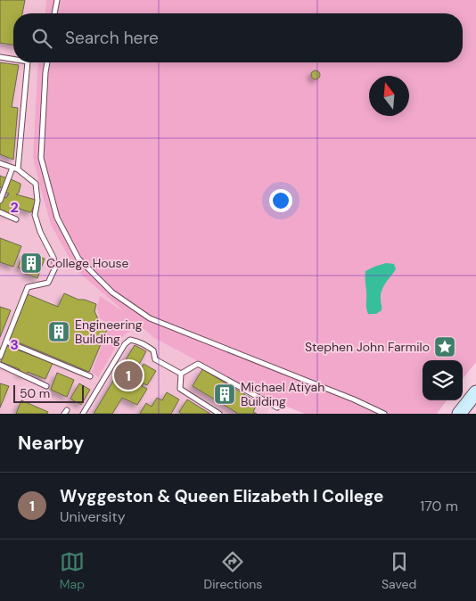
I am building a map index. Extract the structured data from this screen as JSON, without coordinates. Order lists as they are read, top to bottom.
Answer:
{
  "places": {
    "building": ["College House", "Engineering Building", "Michael Atiyah Building"],
    "place": ["Stephen John Farmilo"]
  },
  "scale_bar": "50 m",
  "north": "top",
  "page": {
    "search": "Search here",
    "pins": "1",
    "scale": "50 m",
    "heading": "Nearby",
    "list": [
      {
        "mark": "1",
        "name": "Wyggeston & Queen Elizabeth I College",
        "note": "University",
        "value": "170 m"
      }
    ],
    "nav": ["Map", "Directions", "Saved"]
  },
  "grid": {
    "rows": ["2", "3"]
  }
}
